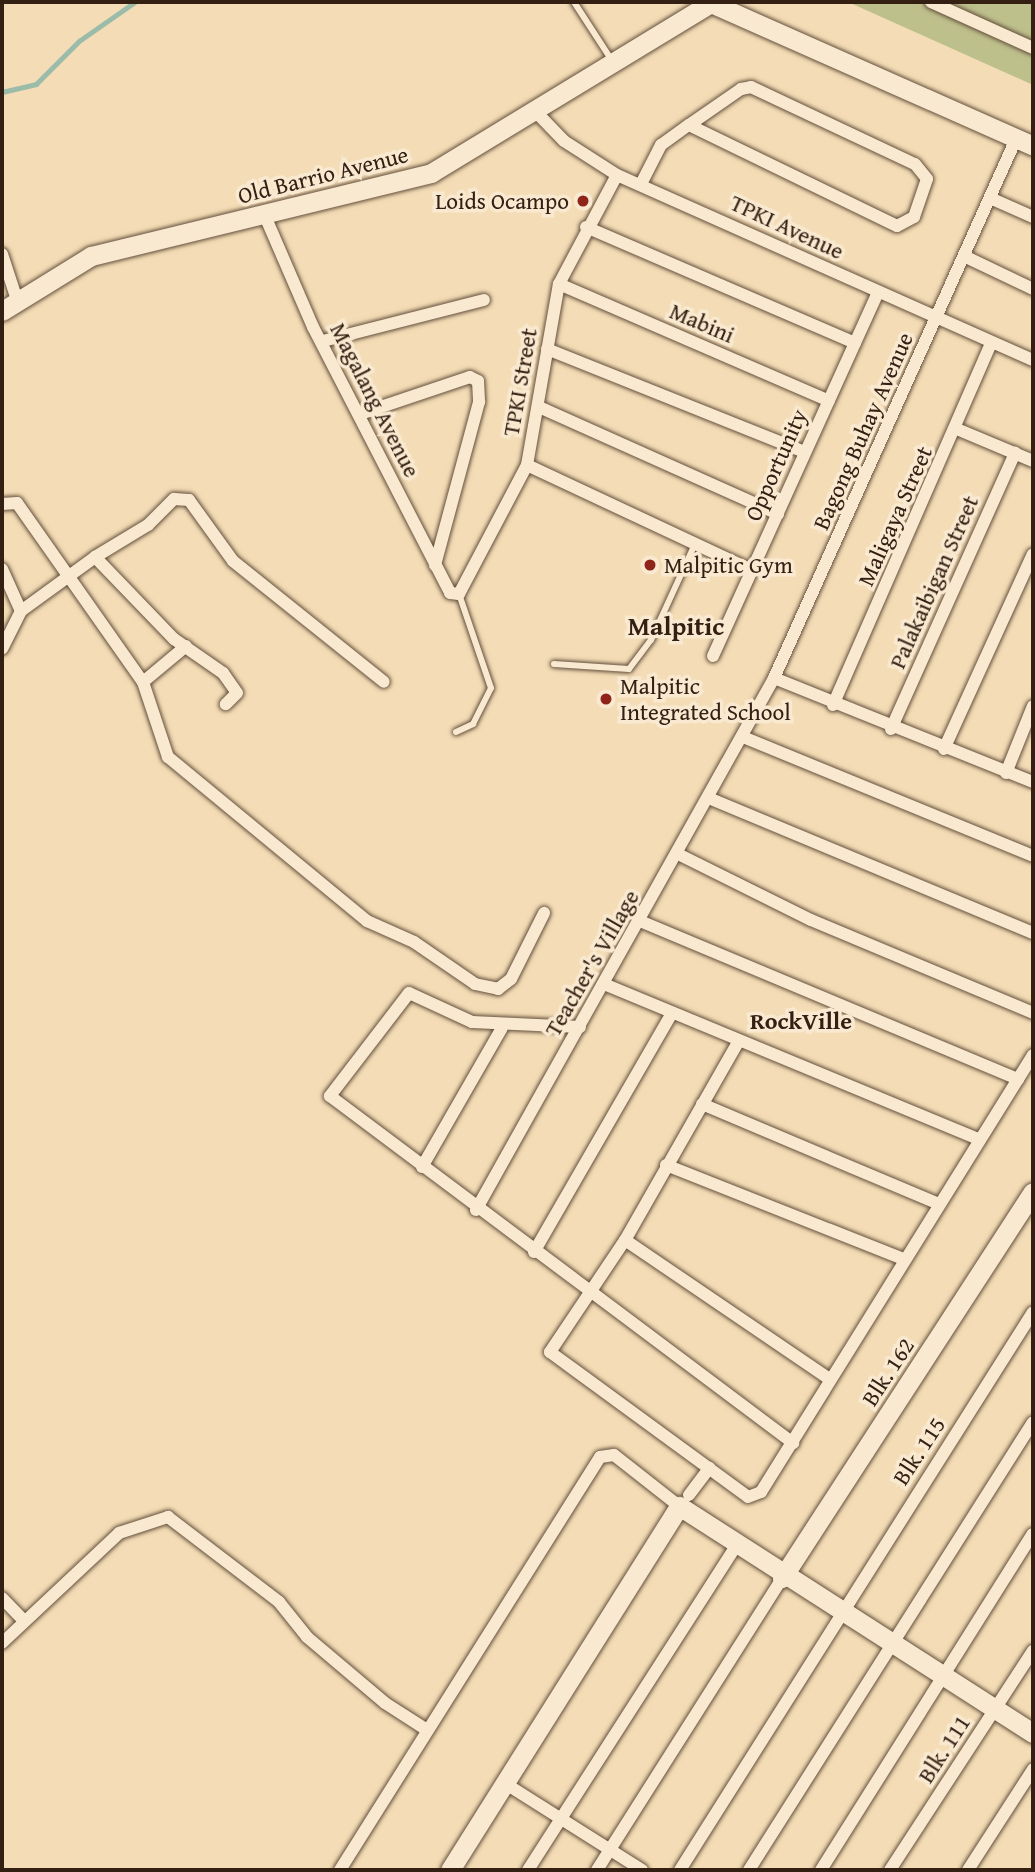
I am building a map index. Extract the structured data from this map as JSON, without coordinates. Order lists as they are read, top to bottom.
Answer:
{
  "streets": {
    "street": [
      "Old Barrio Avenue",
      "TPKI Avenue",
      "Mabini",
      "TPKI Street",
      "Magalang Avenue",
      "Bagong Buhay Avenue",
      "Opportunity",
      "Maligaya Street",
      "Palakaibigan Street",
      "Teacher's Village",
      "Blk. 162",
      "Blk. 115",
      "Blk. 111"
    ]
  },
  "crossings": [
    ["Old Barrio Avenue", "TPKI Avenue"],
    ["Old Barrio Avenue", "Magalang Avenue"],
    ["TPKI Avenue", "TPKI Street"],
    ["TPKI Avenue", "Bagong Buhay Avenue"],
    ["TPKI Avenue", "Opportunity"],
    ["TPKI Avenue", "Maligaya Street"],
    ["Mabini", "TPKI Street"],
    ["Mabini", "Opportunity"],
    ["TPKI Street", "Magalang Avenue"],
    ["Bagong Buhay Avenue", "Teacher's Village"]
  ],
  "districts": ["Malpitic", "RockVille"],
  "places": ["Loids Ocampo", "Malpitic Gym", "Malpitic Integrated School"]
}
